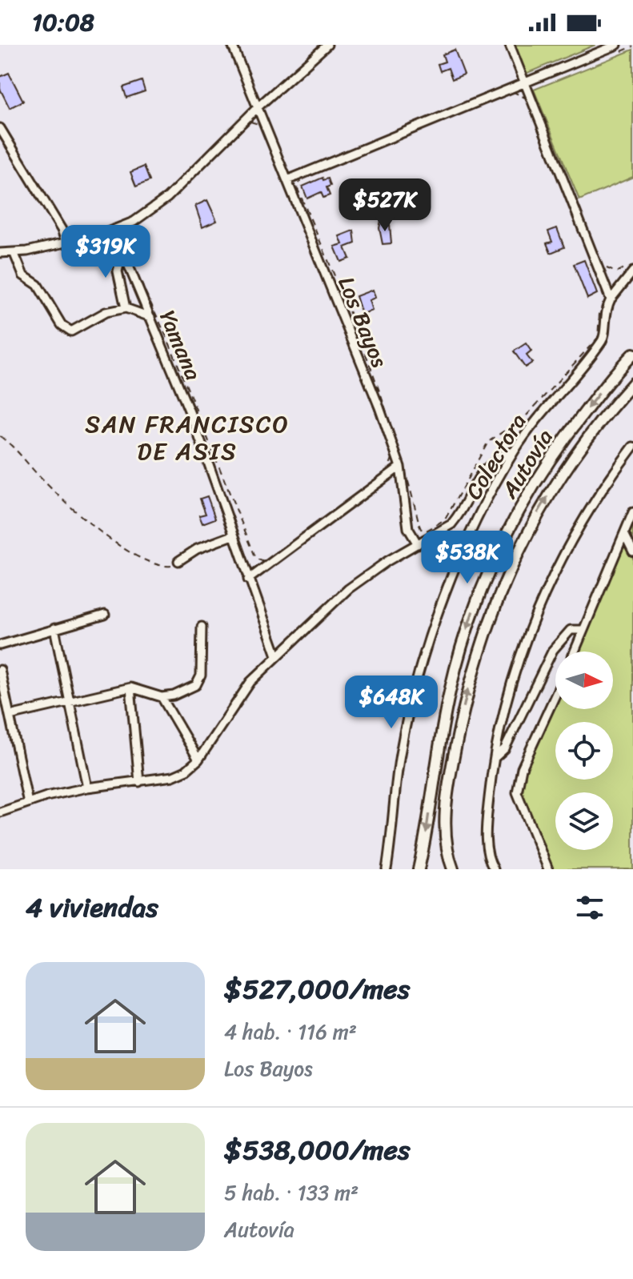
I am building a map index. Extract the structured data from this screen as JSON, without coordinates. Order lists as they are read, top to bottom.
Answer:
{
  "streets": {
    "street": [
      "Los Bayos",
      "Yamana",
      "Colectora",
      "Autovía"
    ]
  },
  "districts": ["SAN FRANCISCO DE ASIS"],
  "north": "right",
  "page": {
    "status": "10:08",
    "price": [
      "$527K",
      "$319K",
      "$538K",
      "$648K"
    ],
    "heading": "4 viviendas",
    "list": [
      {
        "name": "$527,000/mes",
        "note": "4 hab. · 116 m² · Los Bayos"
      },
      {
        "name": "$538,000/mes",
        "note": "5 hab. · 133 m² · Autovía"
      }
    ]
  }
}
